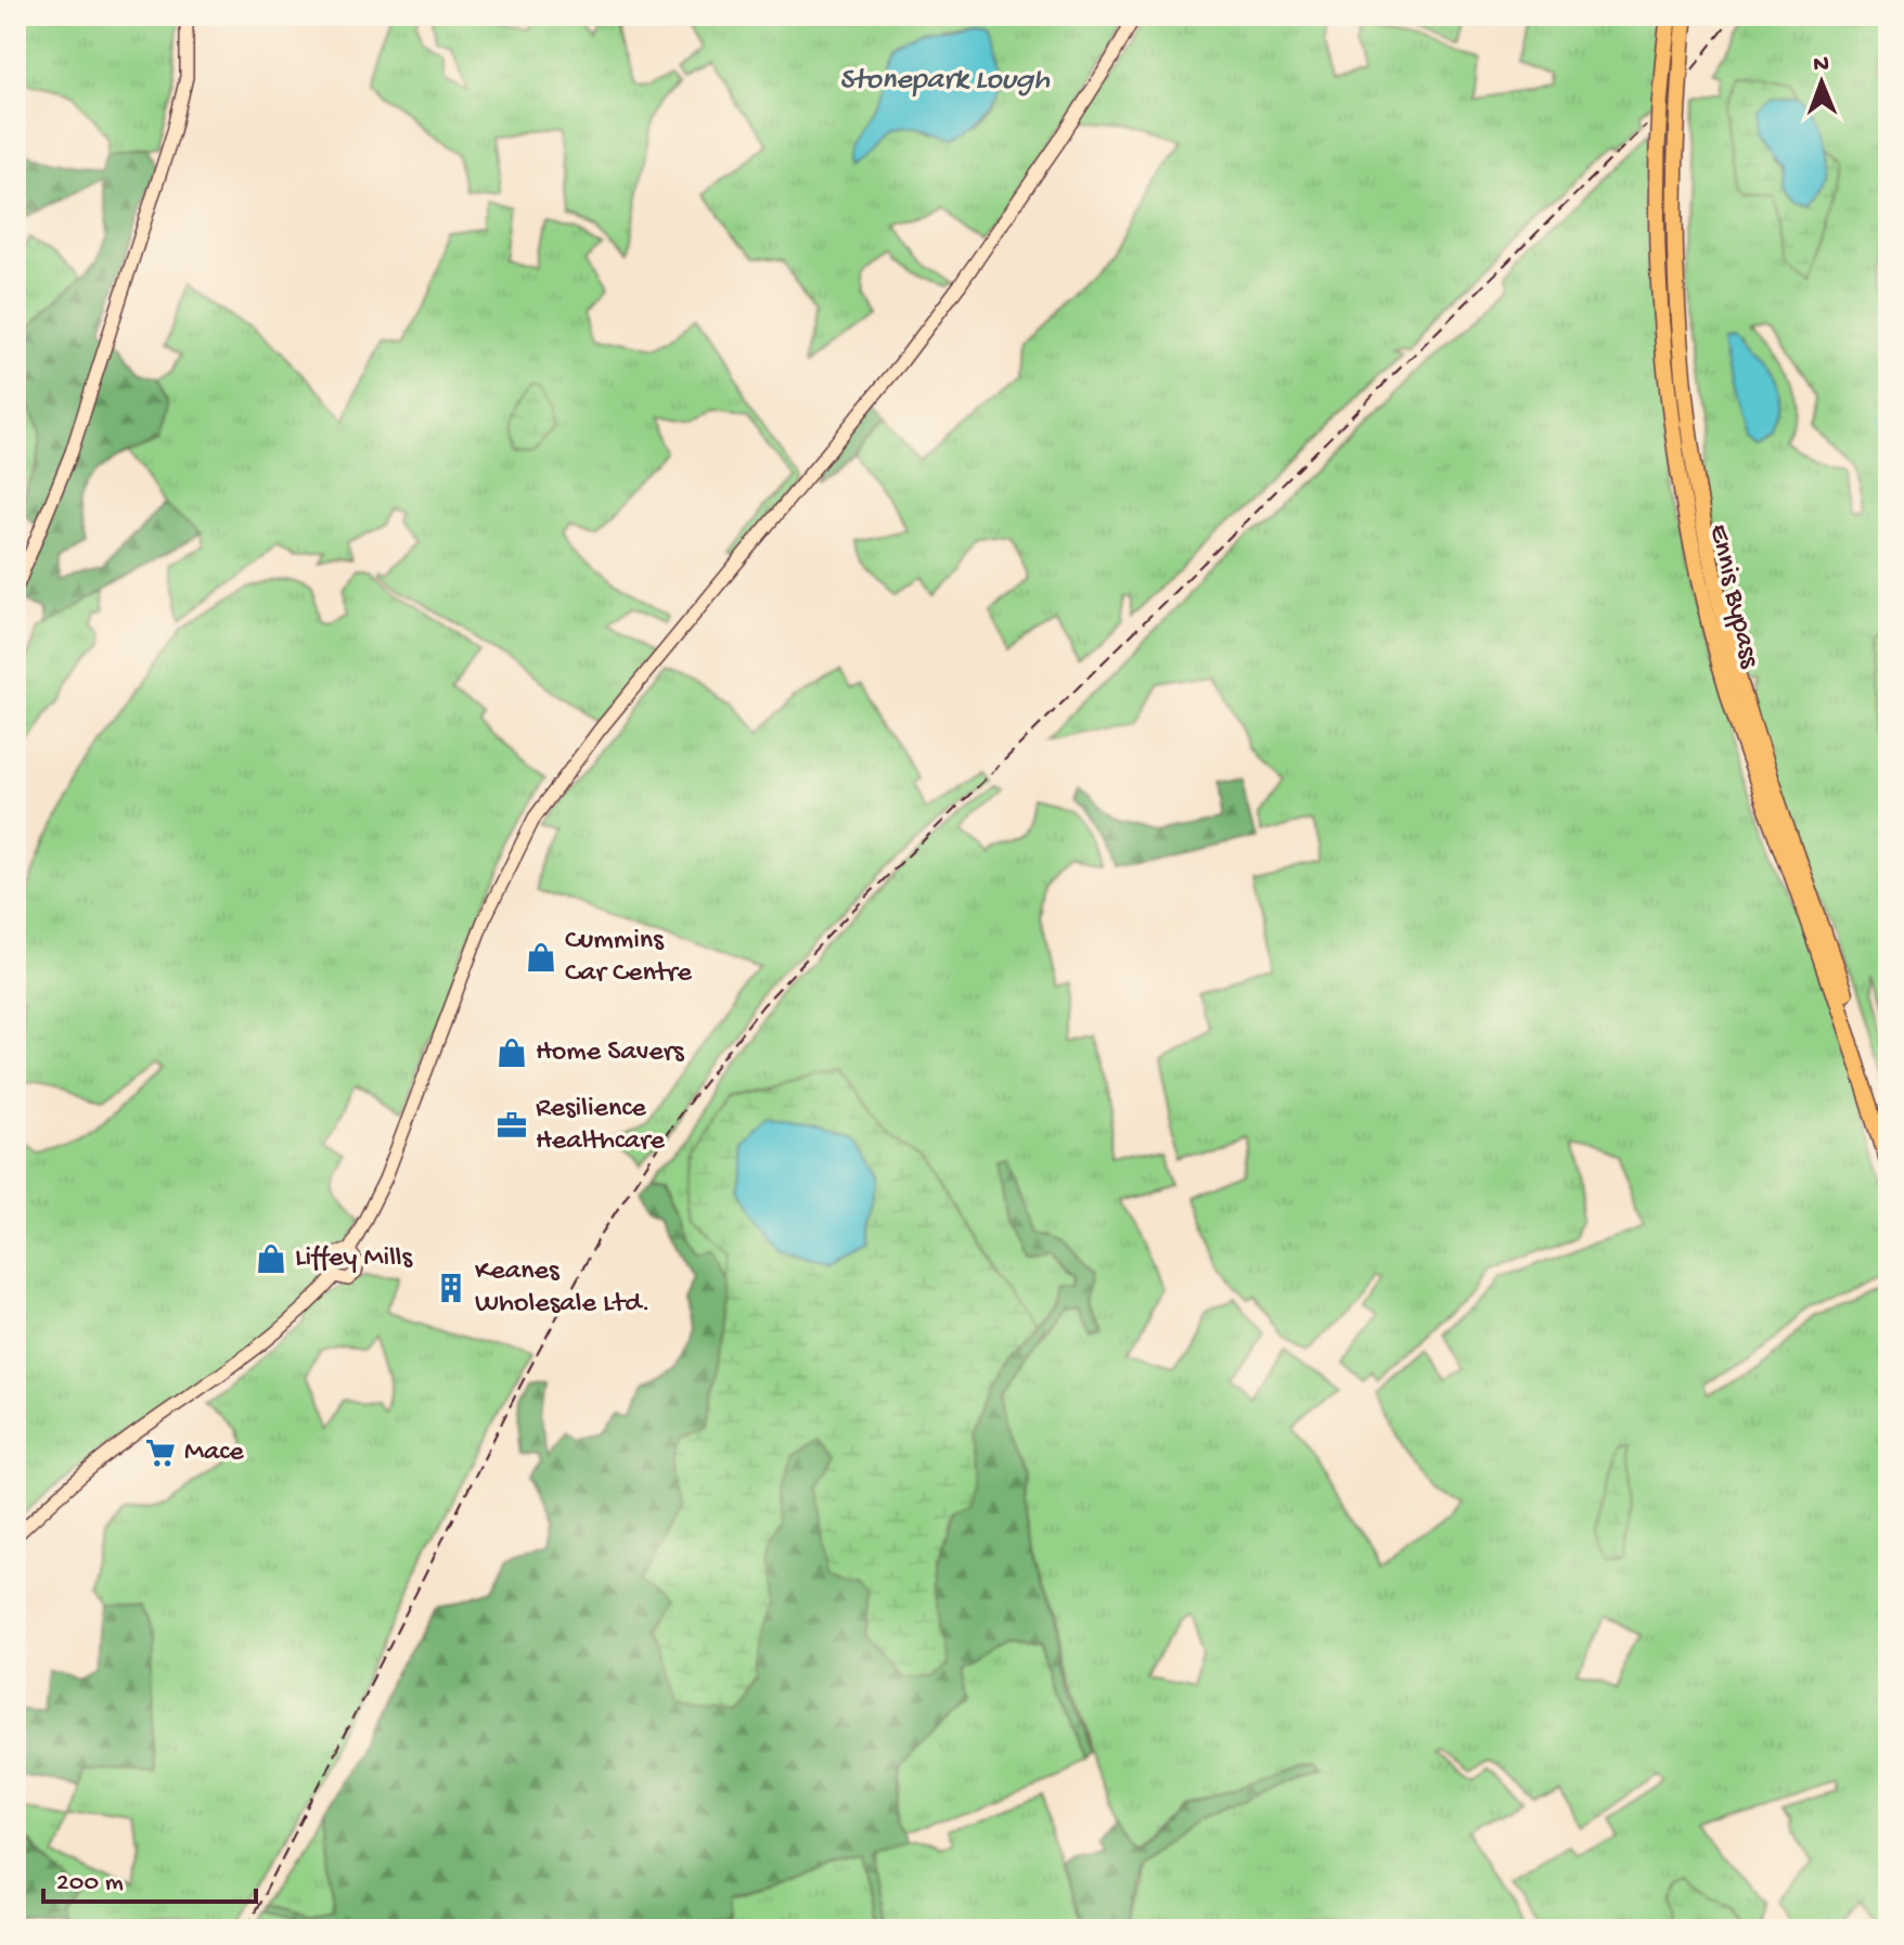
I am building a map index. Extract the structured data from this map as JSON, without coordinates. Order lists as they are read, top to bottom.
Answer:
{
  "streets": {
    "highway": ["Ennis Bypass"]
  },
  "water": ["Stonepark Lough"],
  "places": {
    "shop": ["Cummins Car Centre", "Home Savers", "Liffey Mills"],
    "office": ["Resilience Healthcare"],
    "building": ["Keanes Wholesale Ltd."],
    "supermarket": ["Mace"]
  },
  "scale_bar": "200 m",
  "north": "top"
}
